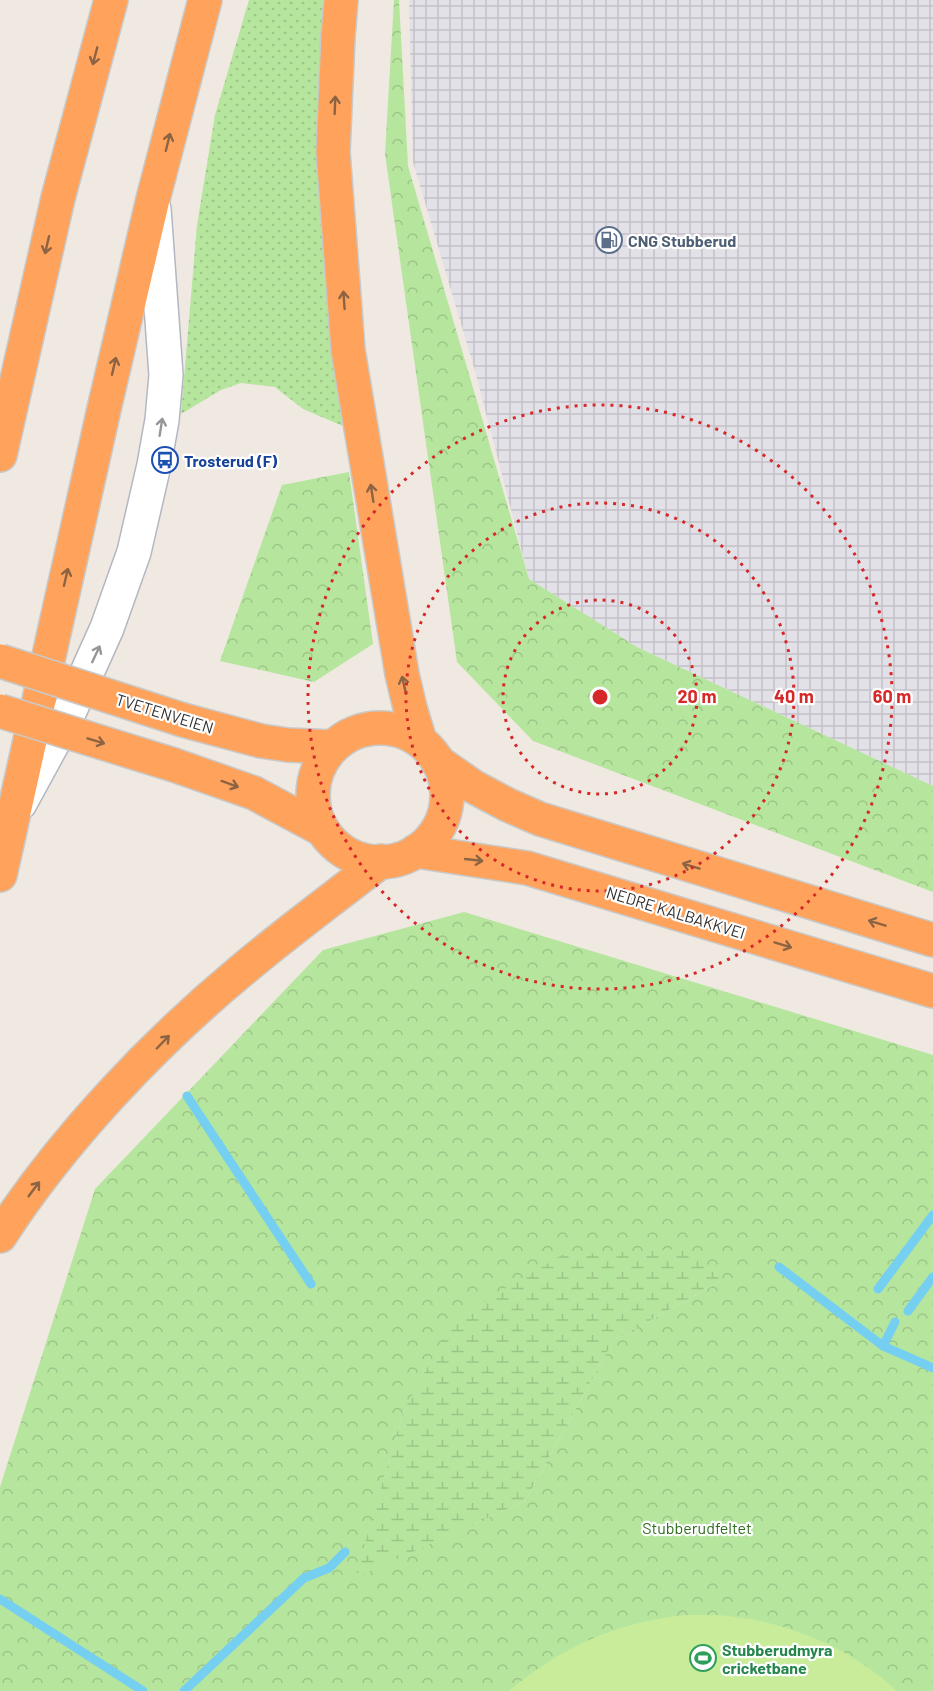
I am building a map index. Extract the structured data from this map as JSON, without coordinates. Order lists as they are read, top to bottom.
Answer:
{
  "streets": {
    "highway": ["TVETENVEIEN", "NEDRE KALBAKKVEI"]
  },
  "crossings": [
    ["TVETENVEIEN", "NEDRE KALBAKKVEI"]
  ],
  "parks": ["Stubberudfeltet"],
  "places": {
    "fuel station": ["CNG Stubberud"],
    "bus stop": ["Trosterud (F)"],
    "sports": ["Stubberudmyra cricketbane"]
  },
  "rings": ["20 m", "40 m", "60 m"]
}
